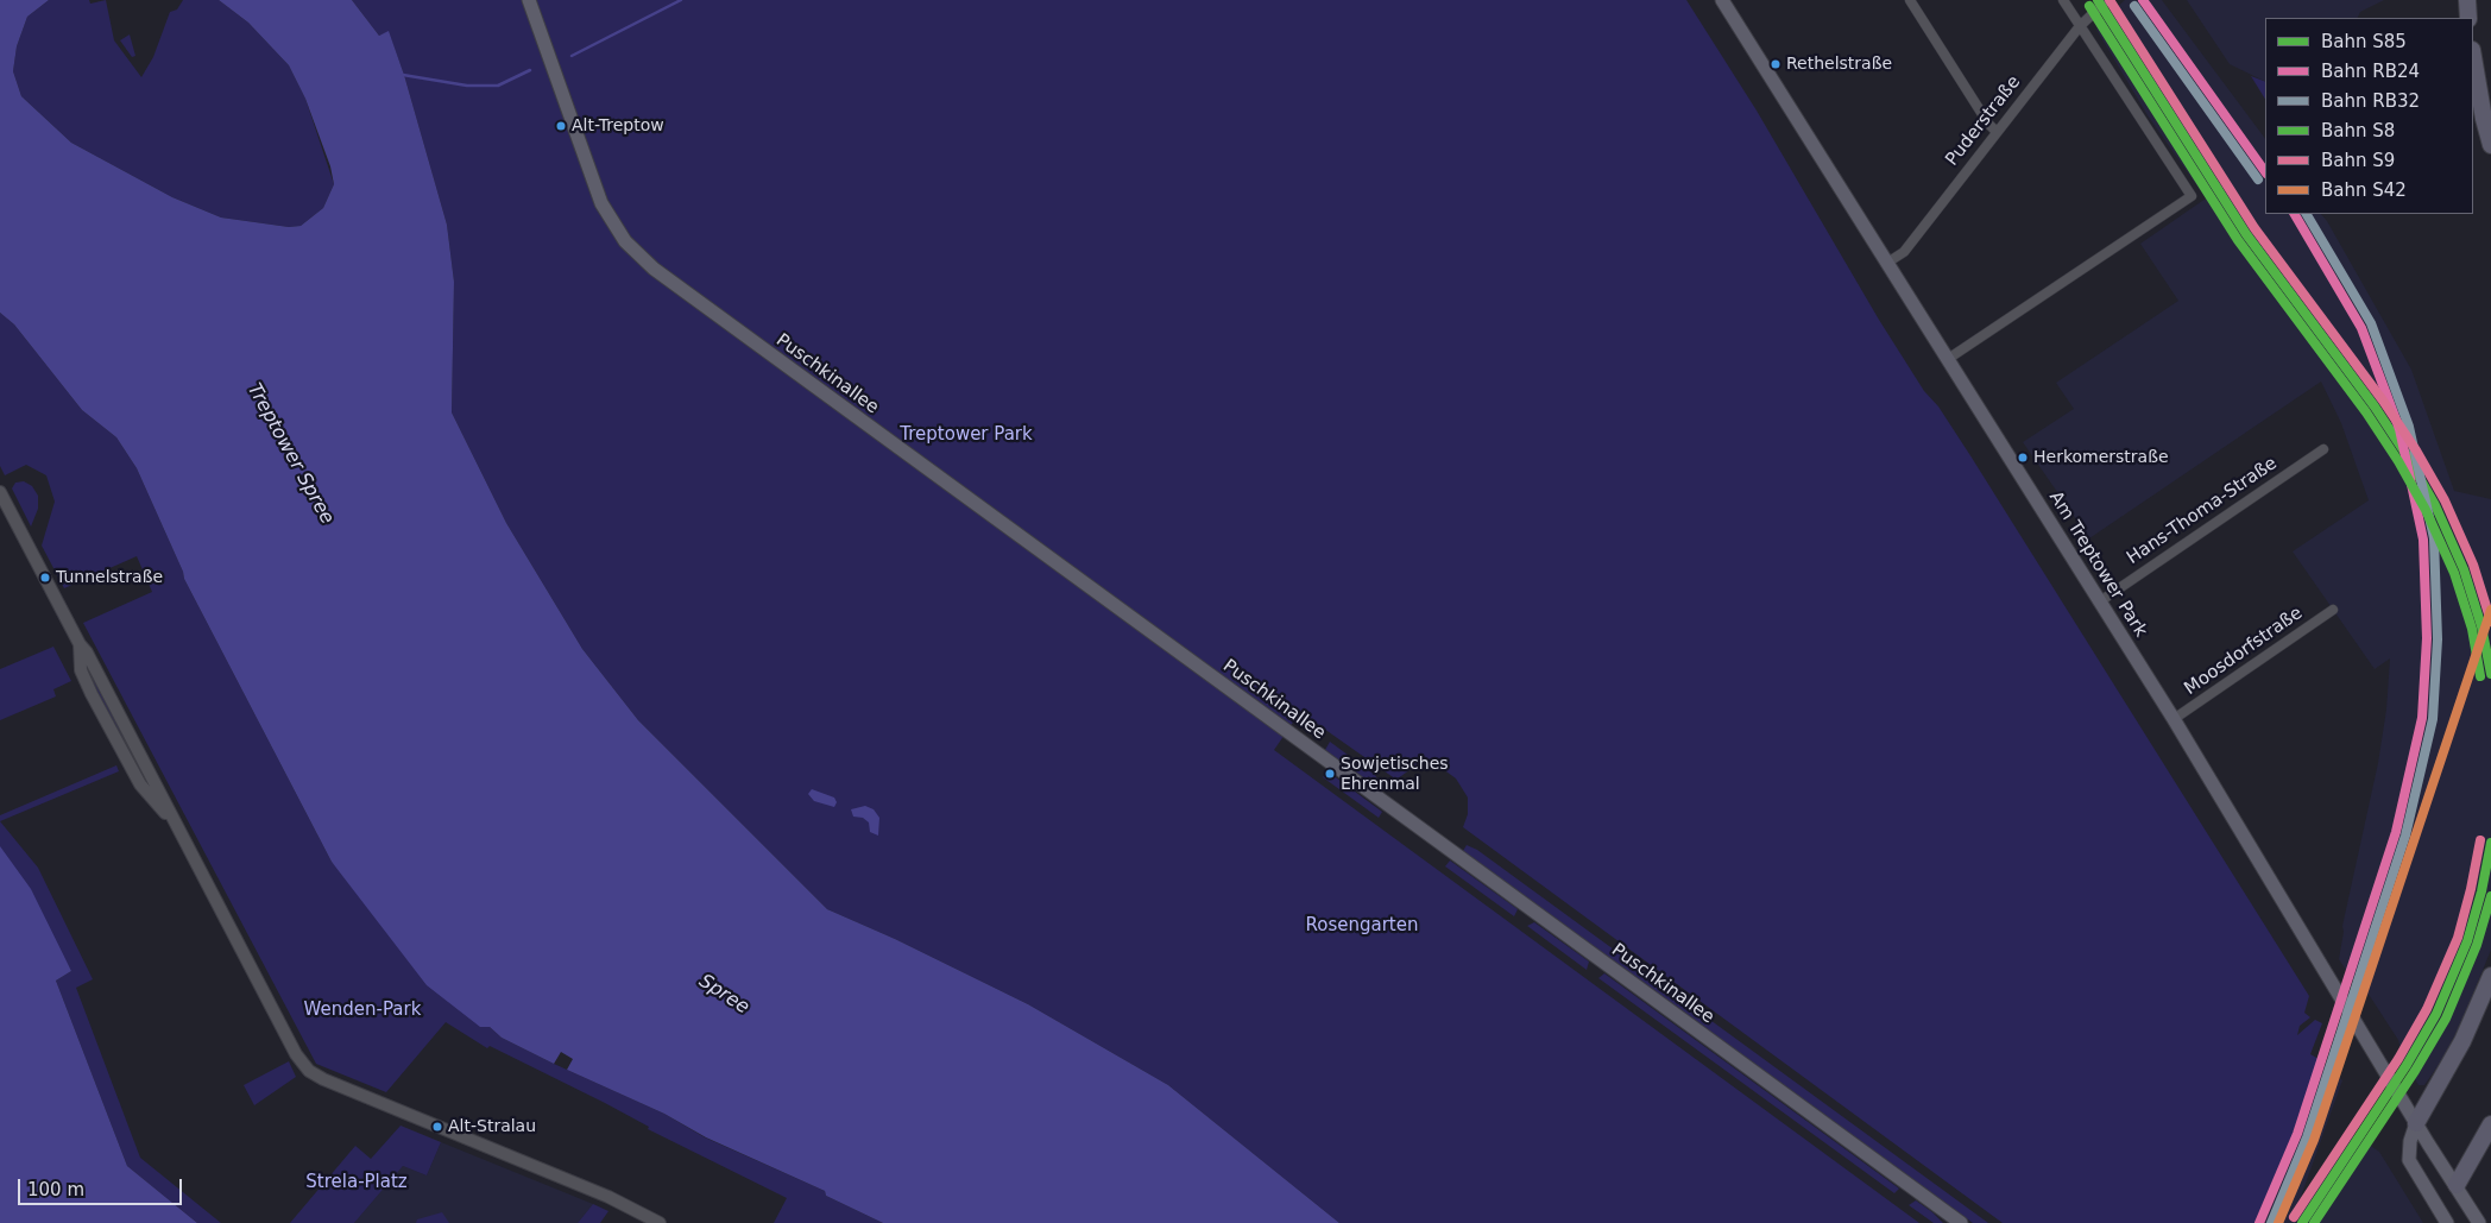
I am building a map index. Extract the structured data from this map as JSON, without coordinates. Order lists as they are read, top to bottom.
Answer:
{
  "streets": {
    "main road": ["Puschkinallee", "Am Treptower Park"],
    "street": ["Puderstraße", "Hans-Thoma-Straße", "Moosdorfstraße"]
  },
  "crossings": [
    ["Puderstraße", "Am Treptower Park"],
    ["Hans-Thoma-Straße", "Am Treptower Park"],
    ["Am Treptower Park", "Moosdorfstraße"]
  ],
  "water": ["Treptower Spree", "Spree"],
  "parks": [
    "Treptower Park",
    "Rosengarten",
    "Wenden-Park",
    "Strela-Platz"
  ],
  "places": [
    "Rethelstraße",
    "Alt-Treptow",
    "Herkomerstraße",
    "Tunnelstraße",
    "Sowjetisches Ehrenmal",
    "Alt-Stralau"
  ],
  "lines": [
    "rail line S85",
    "rail line RB24",
    "rail line S9",
    "rail line RB32",
    "rail line S8",
    "rail line S42"
  ],
  "legend": [
    "Bahn S85",
    "Bahn RB24",
    "Bahn RB32",
    "Bahn S8",
    "Bahn S9",
    "Bahn S42"
  ],
  "scale_bar": "100 m"
}
